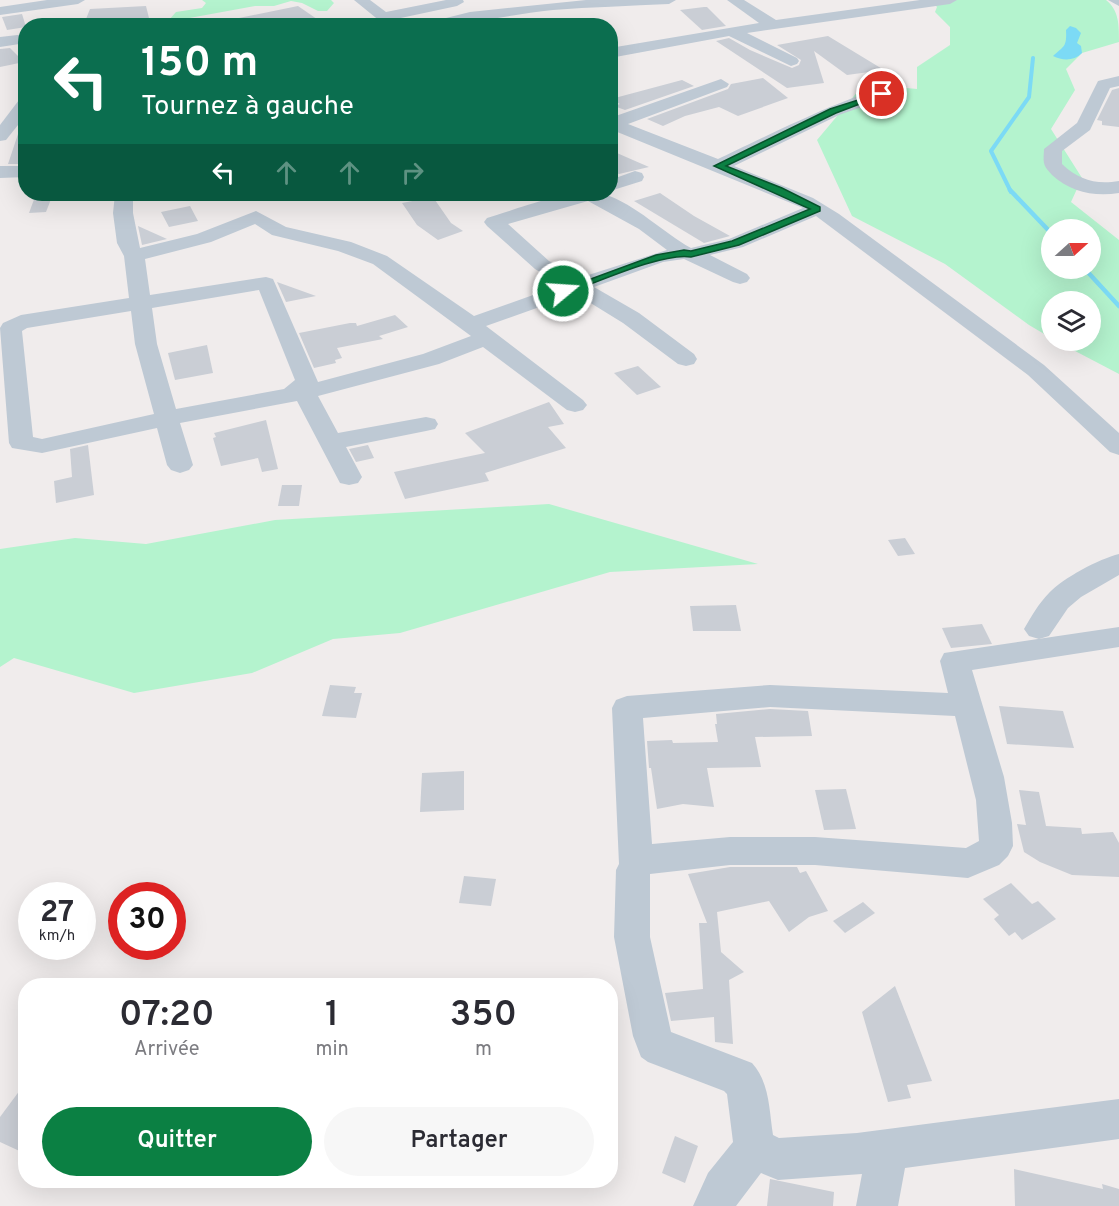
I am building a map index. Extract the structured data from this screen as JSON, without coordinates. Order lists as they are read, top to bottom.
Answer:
{
  "north": "right",
  "page": {
    "turn": ["150 m", "Tournez à gauche"],
    "speed": "27 km/h",
    "limit": "30",
    "eta": [
      "07:20",
      "Arrivée",
      "1",
      "min",
      "350",
      "m"
    ],
    "buttons": ["Quitter", "Partager"]
  }
}
